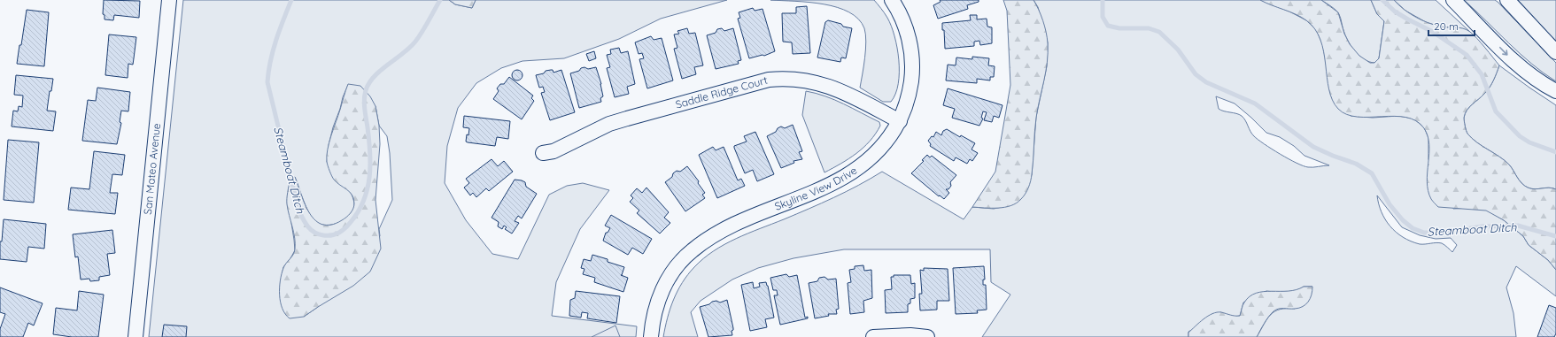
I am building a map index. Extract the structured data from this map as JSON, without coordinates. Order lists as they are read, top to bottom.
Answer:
{
  "streets": {
    "street": ["Saddle Ridge Court", "San Mateo Avenue", "Skyline View Drive"]
  },
  "crossings": [
    ["Saddle Ridge Court", "Skyline View Drive"]
  ],
  "water": ["Steamboat Ditch"],
  "scale_bar": "20 m"
}
